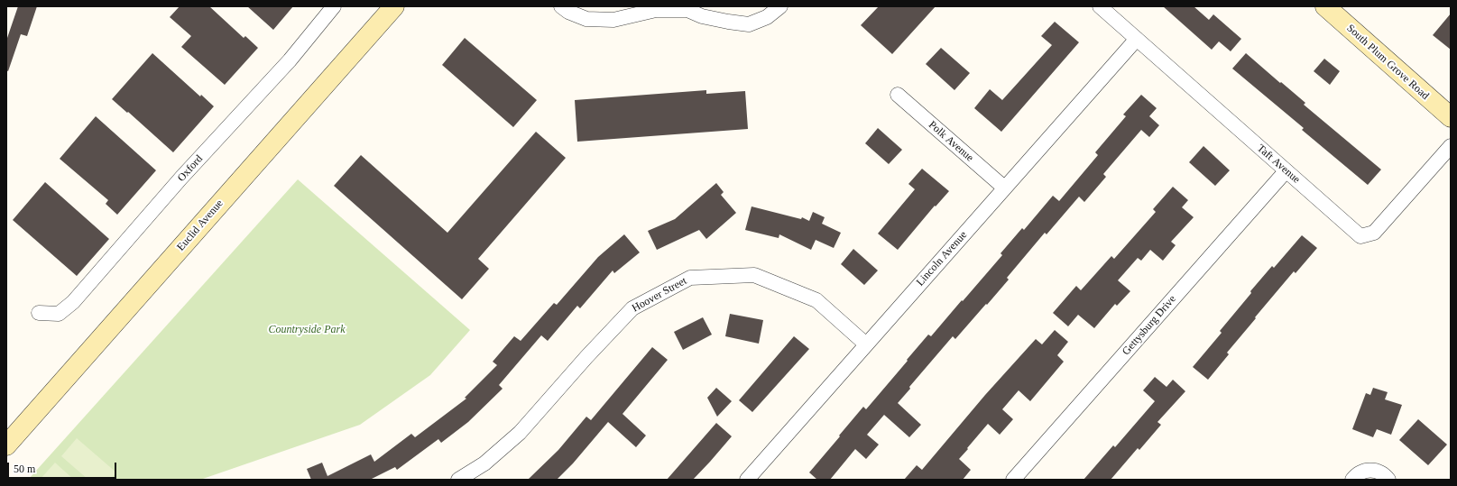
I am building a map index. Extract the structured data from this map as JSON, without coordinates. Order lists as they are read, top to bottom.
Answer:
{
  "streets": {
    "main road": ["South Plum Grove Road", "Euclid Avenue"],
    "street": [
      "Polk Avenue",
      "Taft Avenue",
      "Oxford",
      "Lincoln Avenue",
      "Hoover Street",
      "Gettysburg Drive"
    ]
  },
  "crossings": [
    ["Polk Avenue", "Lincoln Avenue"],
    ["Taft Avenue", "Lincoln Avenue"],
    ["Taft Avenue", "Gettysburg Drive"],
    ["Lincoln Avenue", "Hoover Street"]
  ],
  "parks": ["Countryside Park"],
  "scale_bar": "50 m"
}
